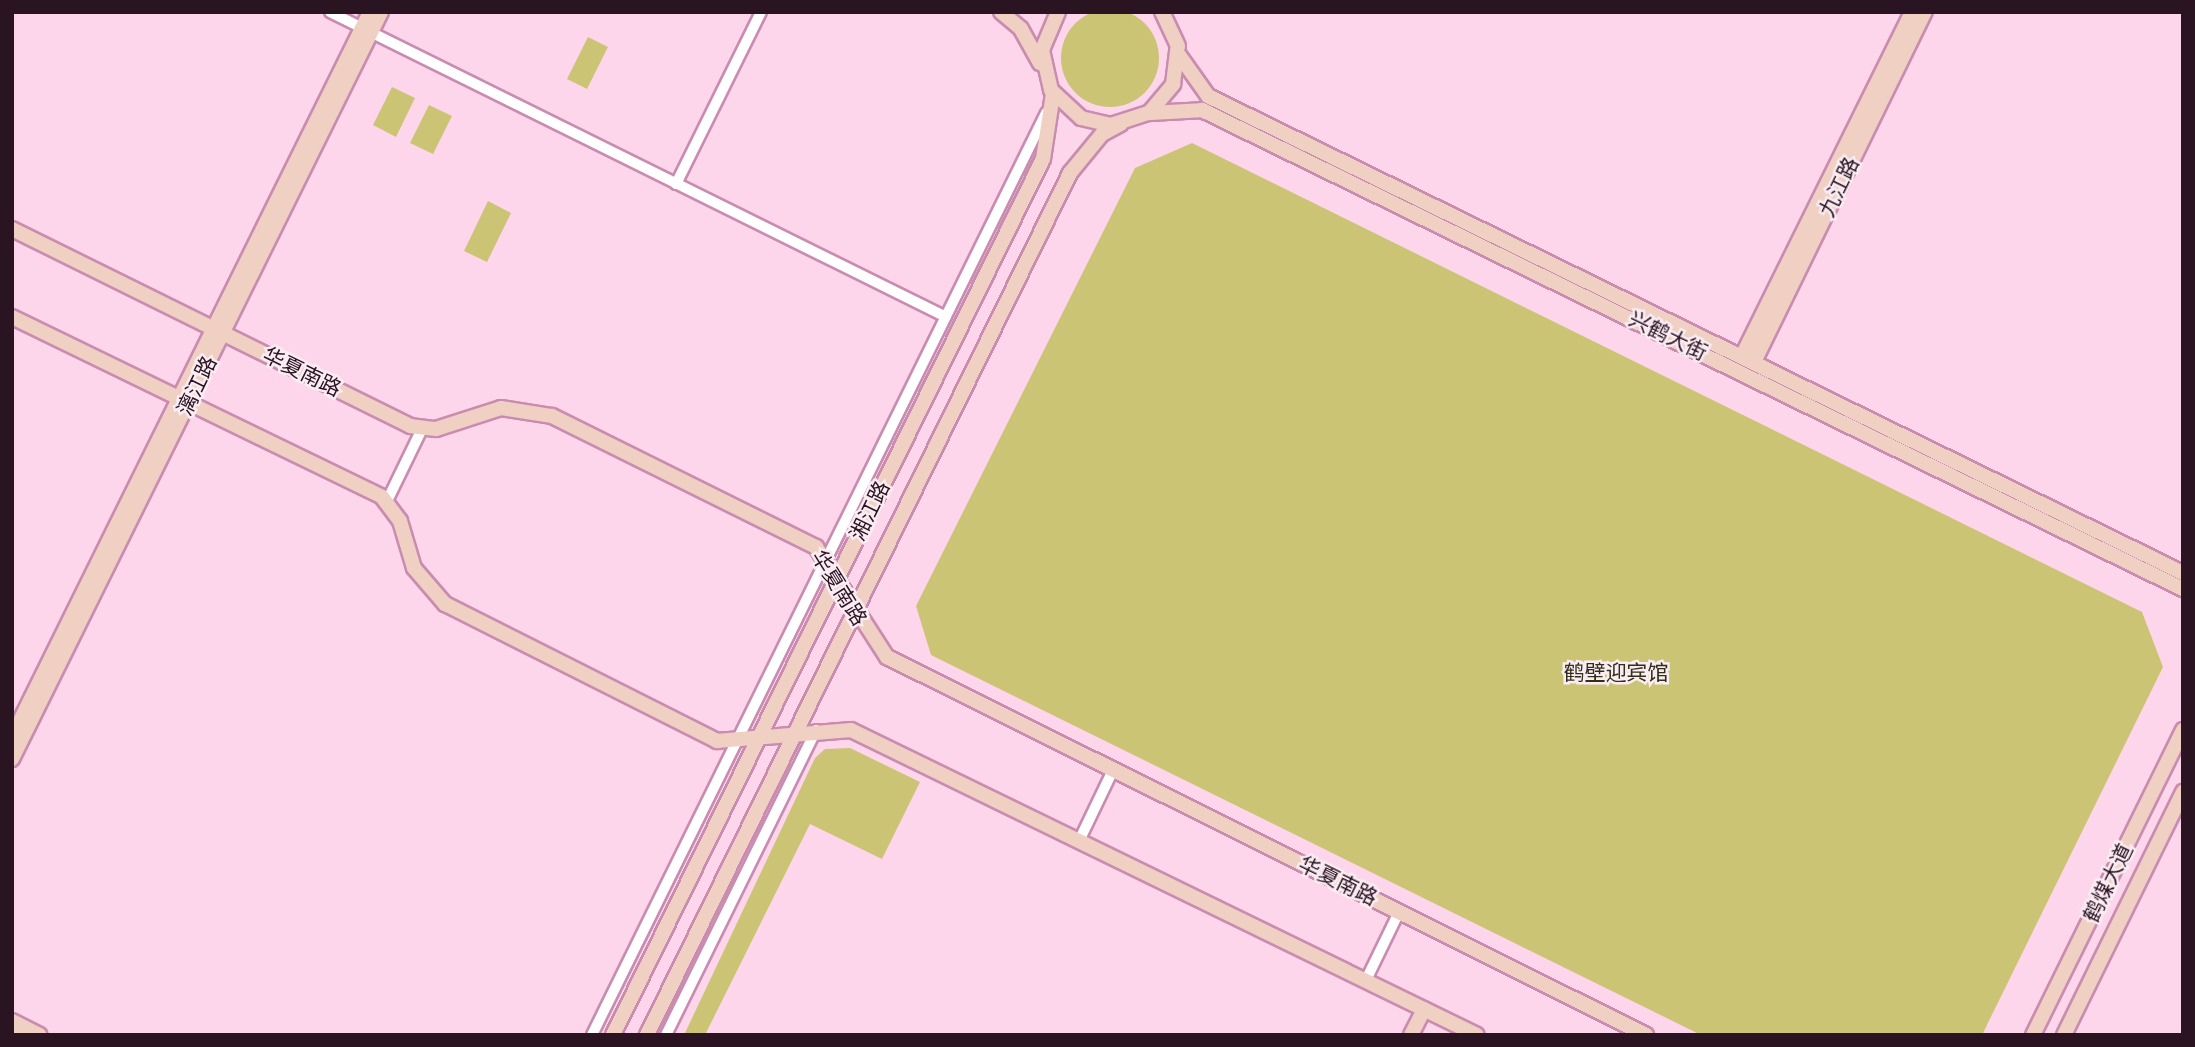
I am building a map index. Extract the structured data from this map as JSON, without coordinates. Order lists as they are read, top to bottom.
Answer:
{
  "streets": {
    "main road": [
      "九江路",
      "兴鹤大街",
      "华夏南路",
      "漓江路",
      "湘江路",
      "鹤煤大道"
    ]
  },
  "crossings": [
    ["九江路", "兴鹤大街"],
    ["华夏南路", "漓江路"],
    ["华夏南路", "湘江路"]
  ],
  "parks": ["鹤壁迎宾馆"]
}
